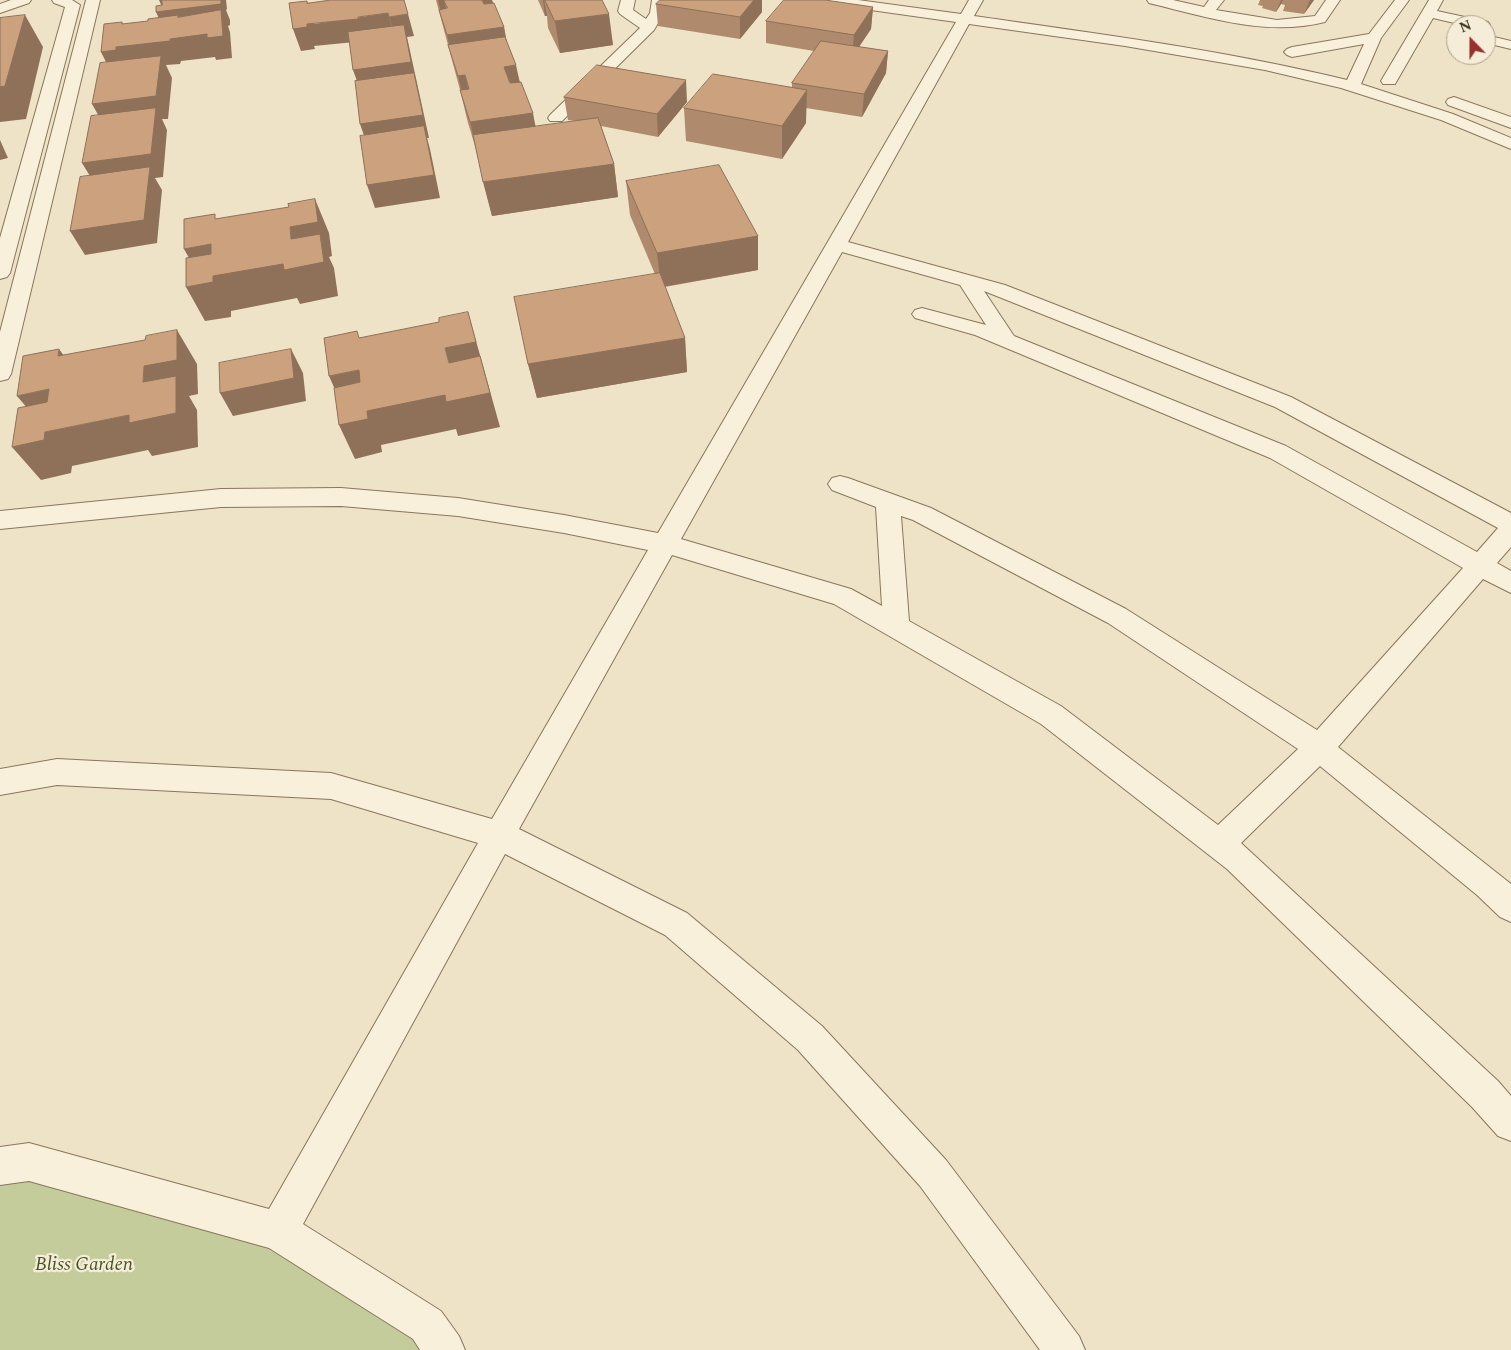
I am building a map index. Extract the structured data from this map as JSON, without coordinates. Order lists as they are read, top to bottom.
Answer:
{
  "parks": ["Bliss Garden"],
  "north": "top"
}
